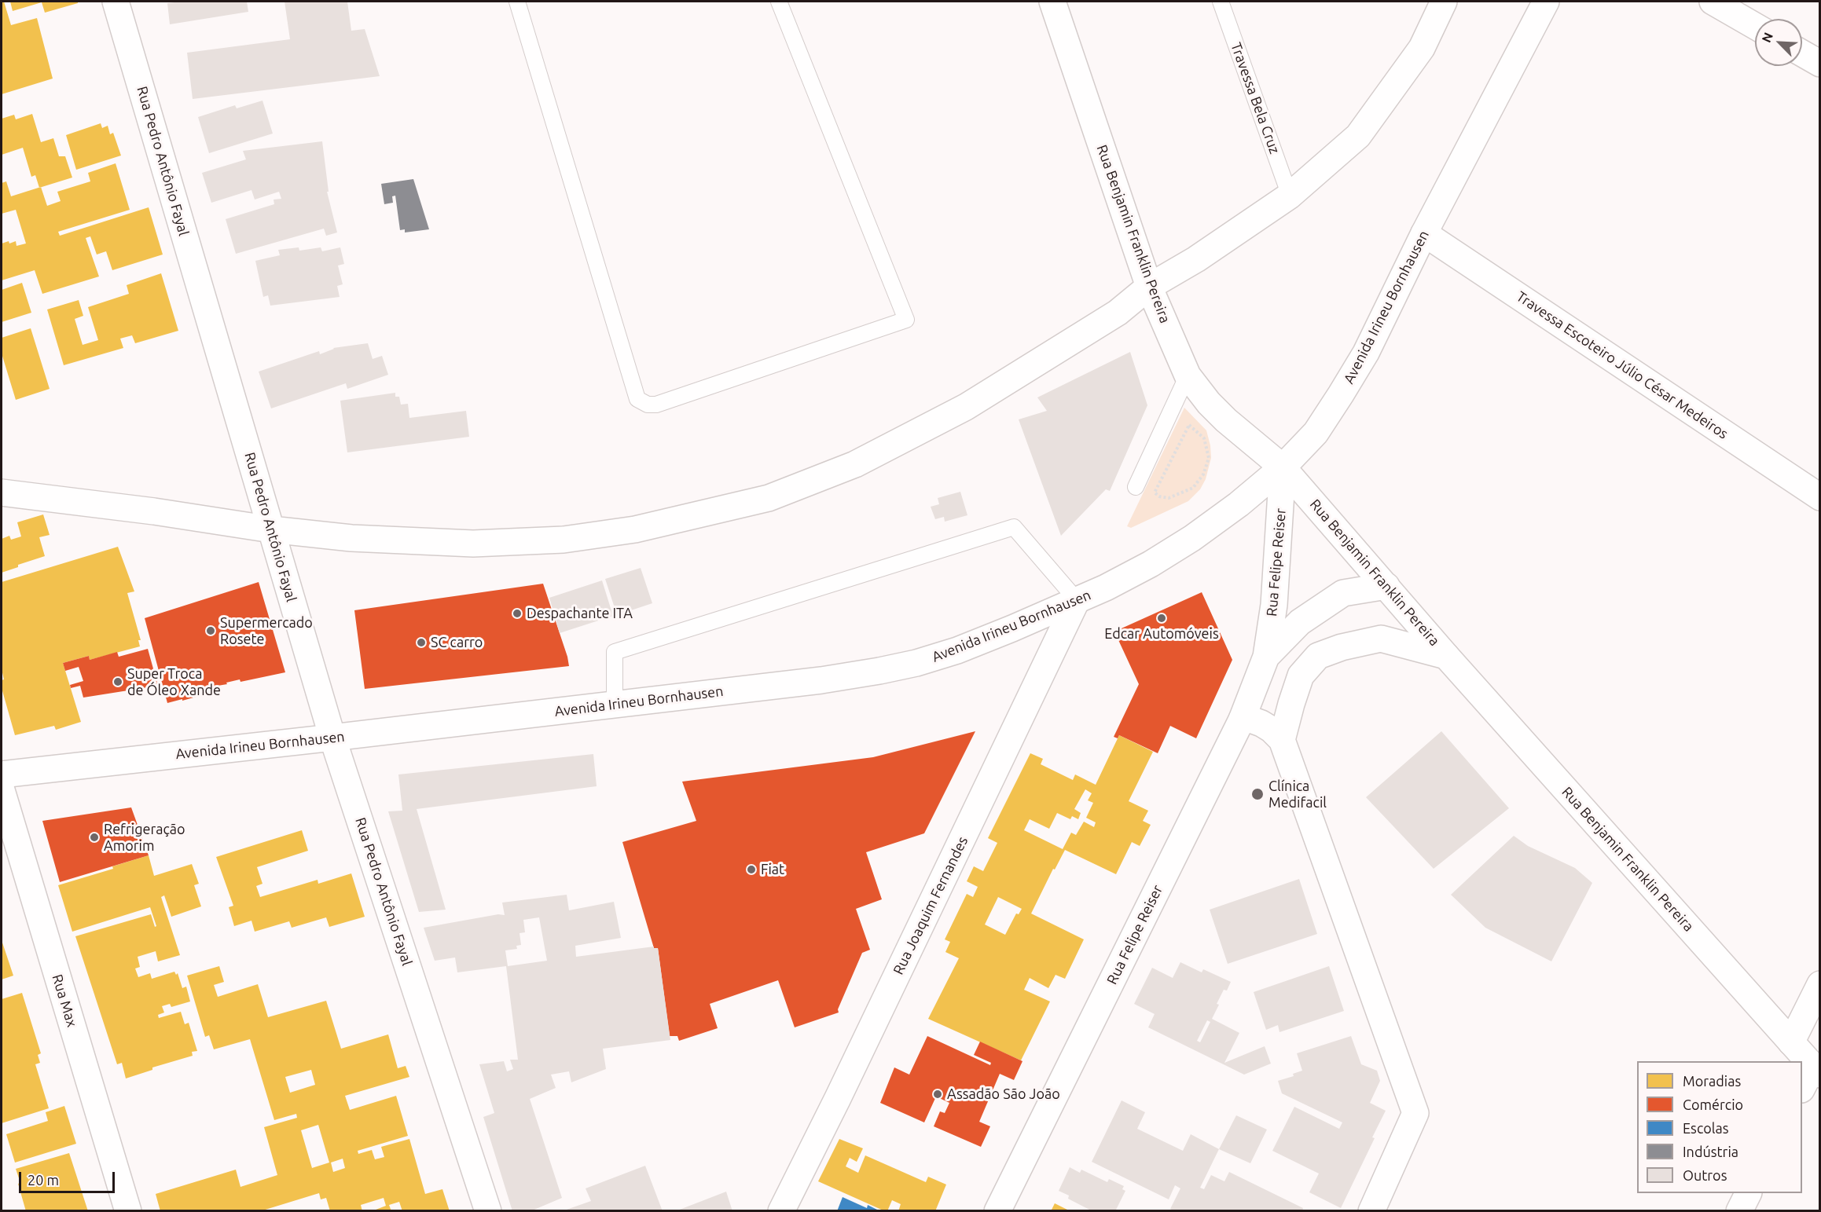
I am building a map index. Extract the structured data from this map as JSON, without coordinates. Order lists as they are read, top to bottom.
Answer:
{
  "streets": {
    "street": [
      "Rua Pedro Antônio Fayal",
      "Rua Benjamin Franklin Pereira",
      "Avenida Irineu Bornhausen",
      "Travessa Escoteiro Júlio César Medeiros",
      "Rua Felipe Reiser",
      "Rua Joaquim Fernandes",
      "Rua Max"
    ],
    "lane": ["Travessa Bela Cruz"]
  },
  "crossings": [
    ["Rua Pedro Antônio Fayal", "Avenida Irineu Bornhausen"],
    ["Rua Benjamin Franklin Pereira", "Avenida Irineu Bornhausen"],
    ["Rua Benjamin Franklin Pereira", "Rua Felipe Reiser"],
    ["Avenida Irineu Bornhausen", "Travessa Escoteiro Júlio César Medeiros"],
    ["Avenida Irineu Bornhausen", "Rua Felipe Reiser"],
    ["Avenida Irineu Bornhausen", "Rua Joaquim Fernandes"]
  ],
  "places": [
    "Despachante ITA",
    "Edcar Automóveis",
    "Supermercado Rosete",
    "SC carro",
    "Super Troca de Óleo Xande",
    "Clínica Medifacil",
    "Refrigeração Amorim",
    "Fiat",
    "Assadão São João"
  ],
  "legend": [
    "Moradias",
    "Comércio",
    "Escolas",
    "Indústria",
    "Outros"
  ],
  "scale_bar": "20 m",
  "north": "top left"
}
